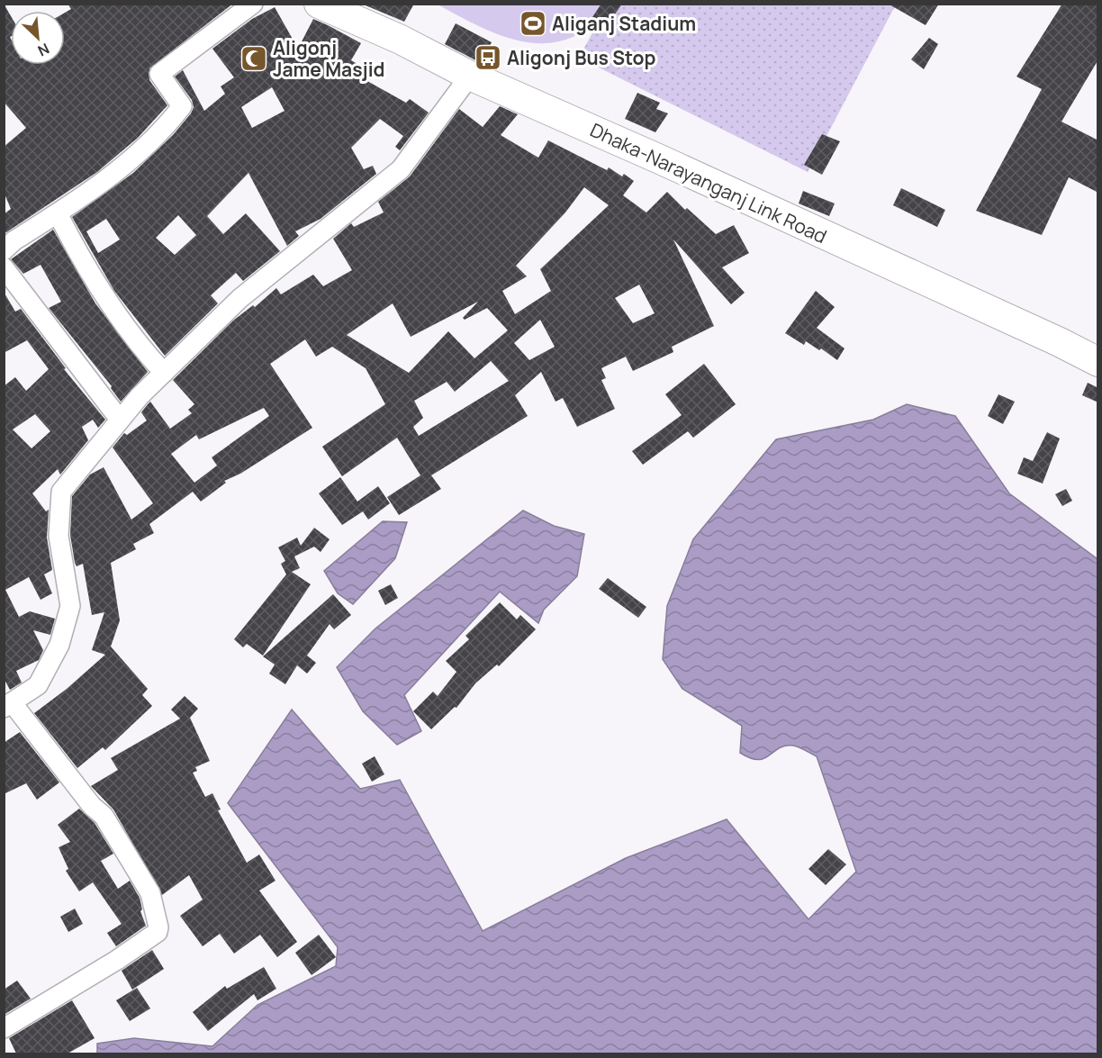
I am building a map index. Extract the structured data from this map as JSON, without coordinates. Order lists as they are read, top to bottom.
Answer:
{
  "streets": {
    "highway": ["Dhaka-Narayanganj Link Road"]
  },
  "places": {
    "sports": ["Aliganj Stadium"],
    "bus stop": ["Aligonj Bus Stop"],
    "mosque": ["Aligonj Jame Masjid"]
  },
  "north": "bottom right"
}
